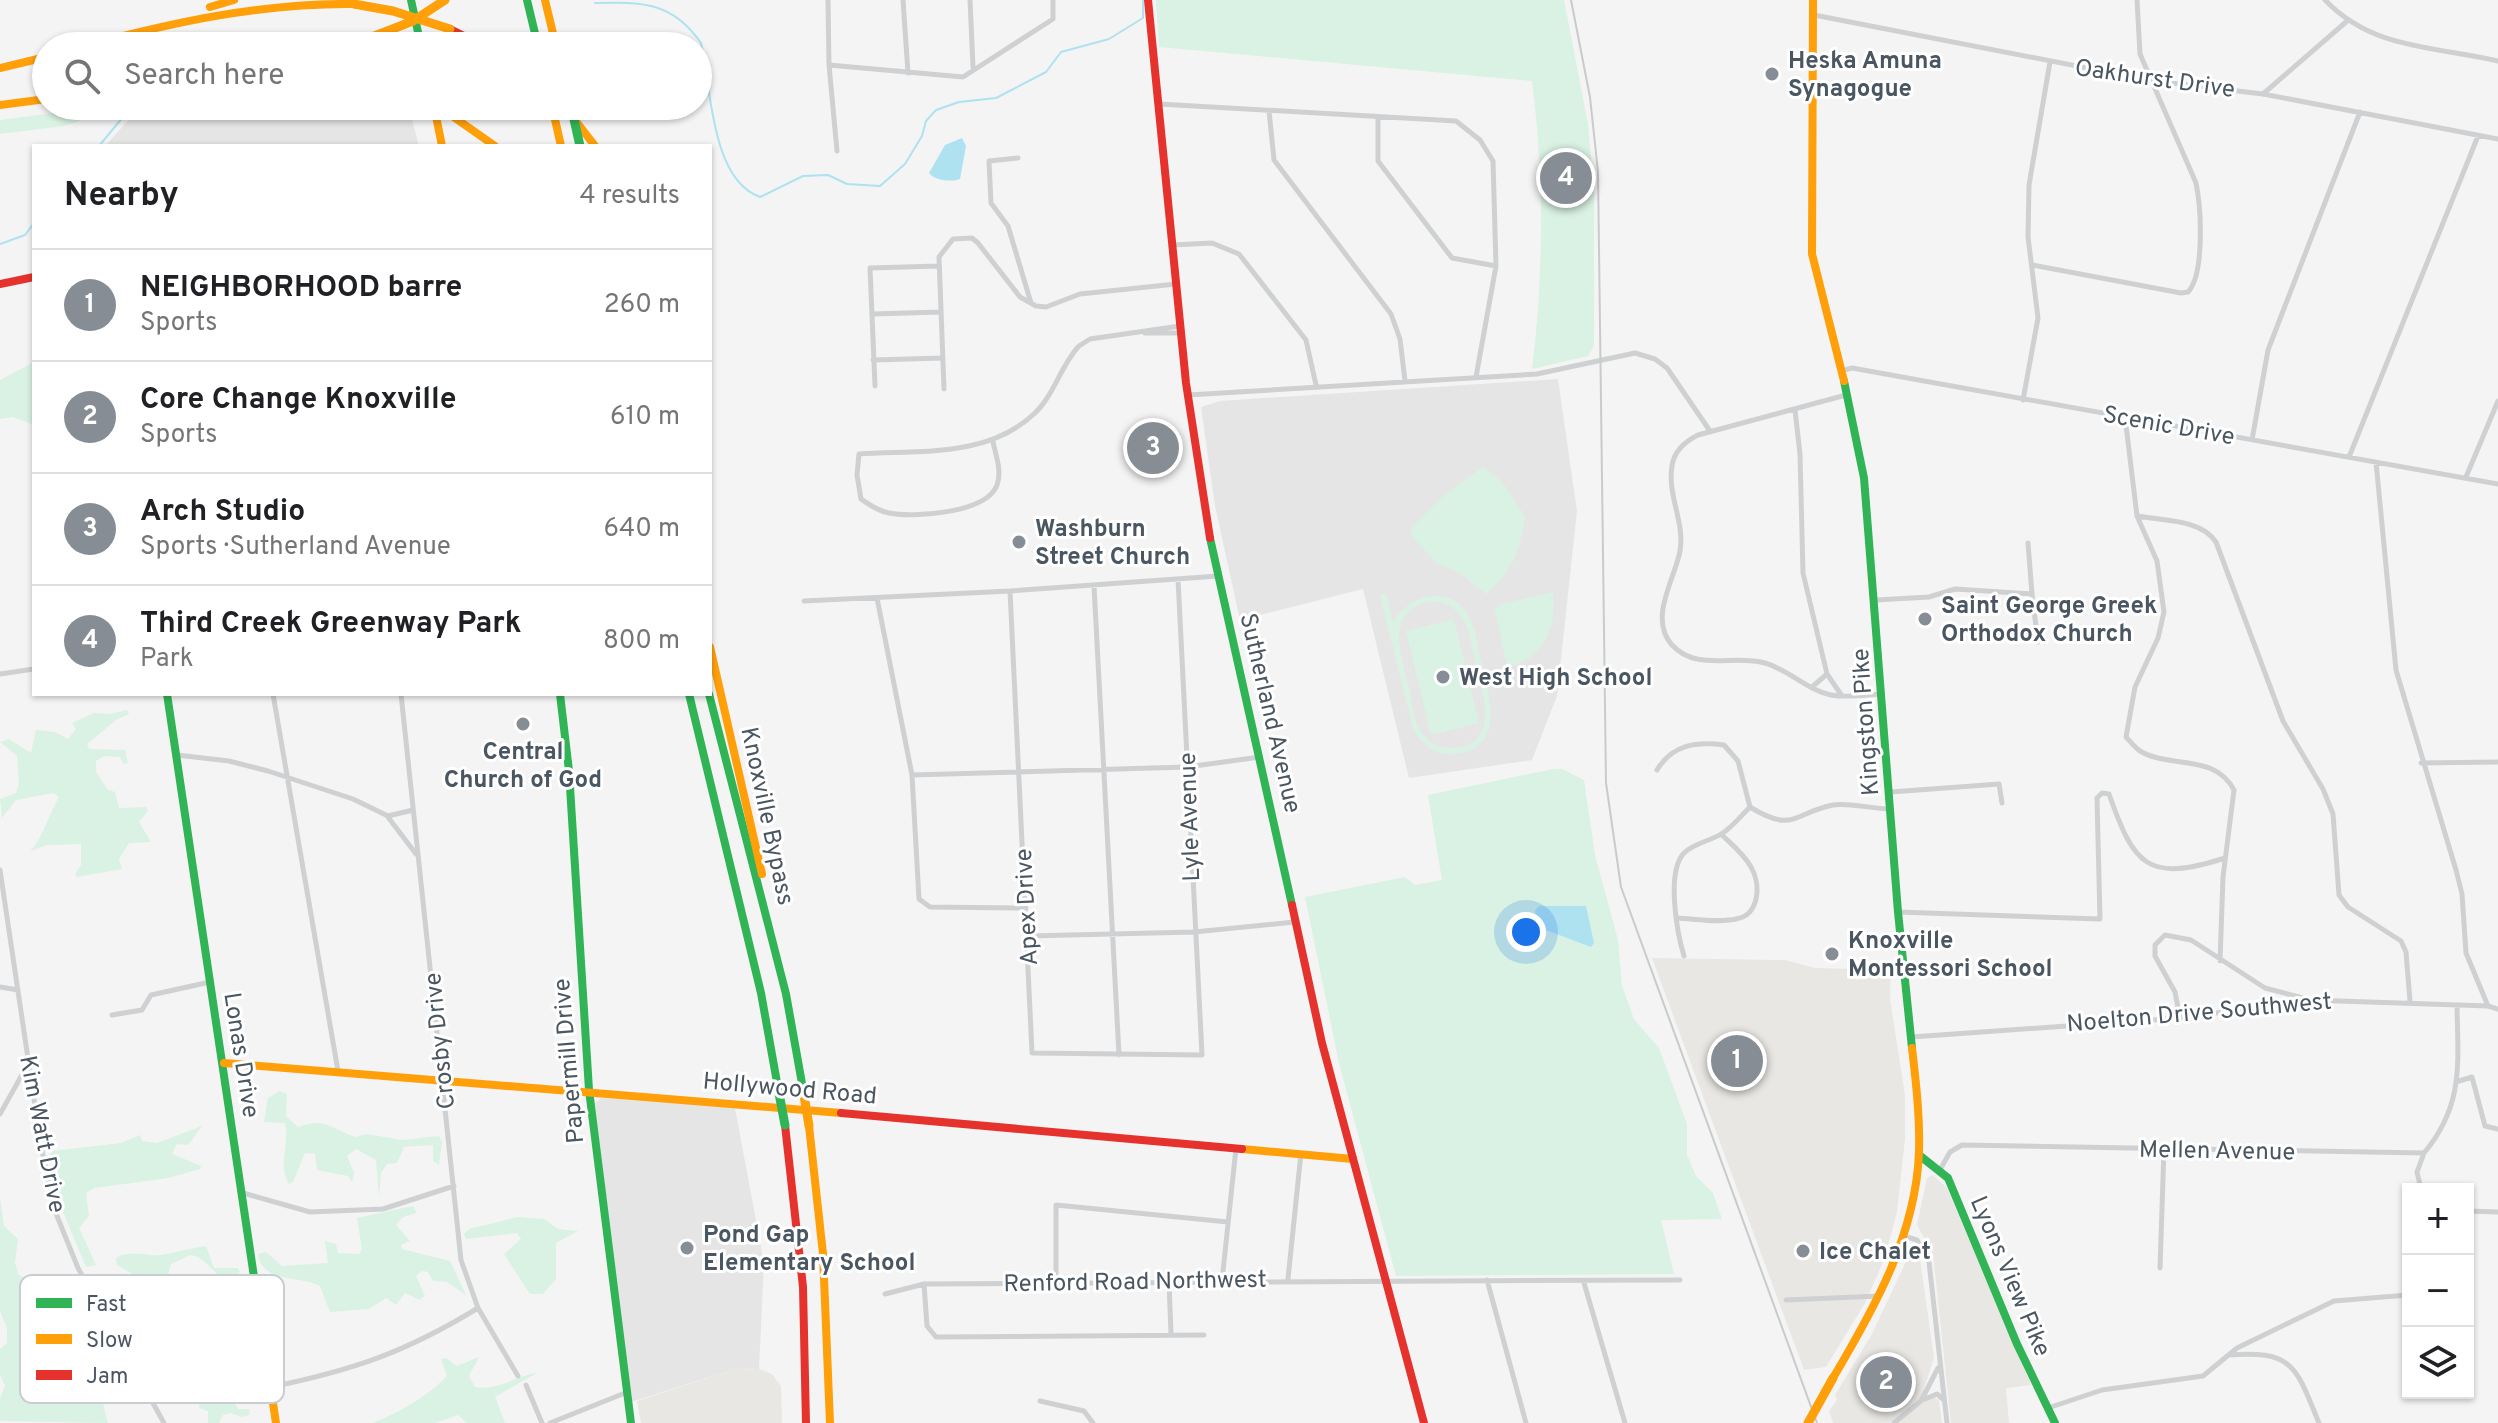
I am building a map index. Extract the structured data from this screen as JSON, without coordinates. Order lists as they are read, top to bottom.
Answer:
{
  "streets": {
    "main road": [
      "Sutherland Avenue",
      "Kingston Pike",
      "Knoxville Bypass",
      "Lonas Drive",
      "Papermill Drive",
      "Hollywood Road",
      "Lyons View Pike"
    ],
    "street": [
      "Oakhurst Drive",
      "Scenic Drive",
      "Lyle Avenue",
      "Apex Drive",
      "Noelton Drive Southwest",
      "Crosby Drive",
      "Kim Watt Drive",
      "Mellen Avenue",
      "Renford Road Northwest"
    ]
  },
  "crossings": [
    ["Oakhurst Drive", "Kingston Pike"],
    ["Scenic Drive", "Kingston Pike"],
    ["Sutherland Avenue", "Hollywood Road"],
    ["Sutherland Avenue", "Renford Road Northwest"],
    ["Kingston Pike", "Noelton Drive Southwest"],
    ["Lyle Avenue", "Apex Drive"],
    ["Crosby Drive", "Hollywood Road"],
    ["Lonas Drive", "Hollywood Road"],
    ["Papermill Drive", "Hollywood Road"],
    ["Mellen Avenue", "Lyons View Pike"]
  ],
  "places": [
    "Heska Amuna Synagogue",
    "Washburn Street Church",
    "Saint George Greek Orthodox Church",
    "West High School",
    "Central Church of God",
    "Knoxville Montessori School",
    "Pond Gap Elementary School",
    "Ice Chalet"
  ],
  "legend": ["Fast", "Slow", "Jam"],
  "page": {
    "search": "Search here",
    "heading": ["Nearby", "4 results"],
    "pins": [
      "4",
      "3",
      "1",
      "2"
    ],
    "list": [
      {
        "mark": "1",
        "name": "NEIGHBORHOOD barre",
        "note": "Sports",
        "value": "260 m"
      },
      {
        "mark": "2",
        "name": "Core Change Knoxville",
        "note": "Sports",
        "value": "610 m"
      },
      {
        "mark": "3",
        "name": "Arch Studio",
        "note": "Sports · Sutherland Avenue",
        "value": "640 m"
      },
      {
        "mark": "4",
        "name": "Third Creek Greenway Park",
        "note": "Park",
        "value": "800 m"
      }
    ],
    "map_buttons": ["+", "−"]
  }
}
